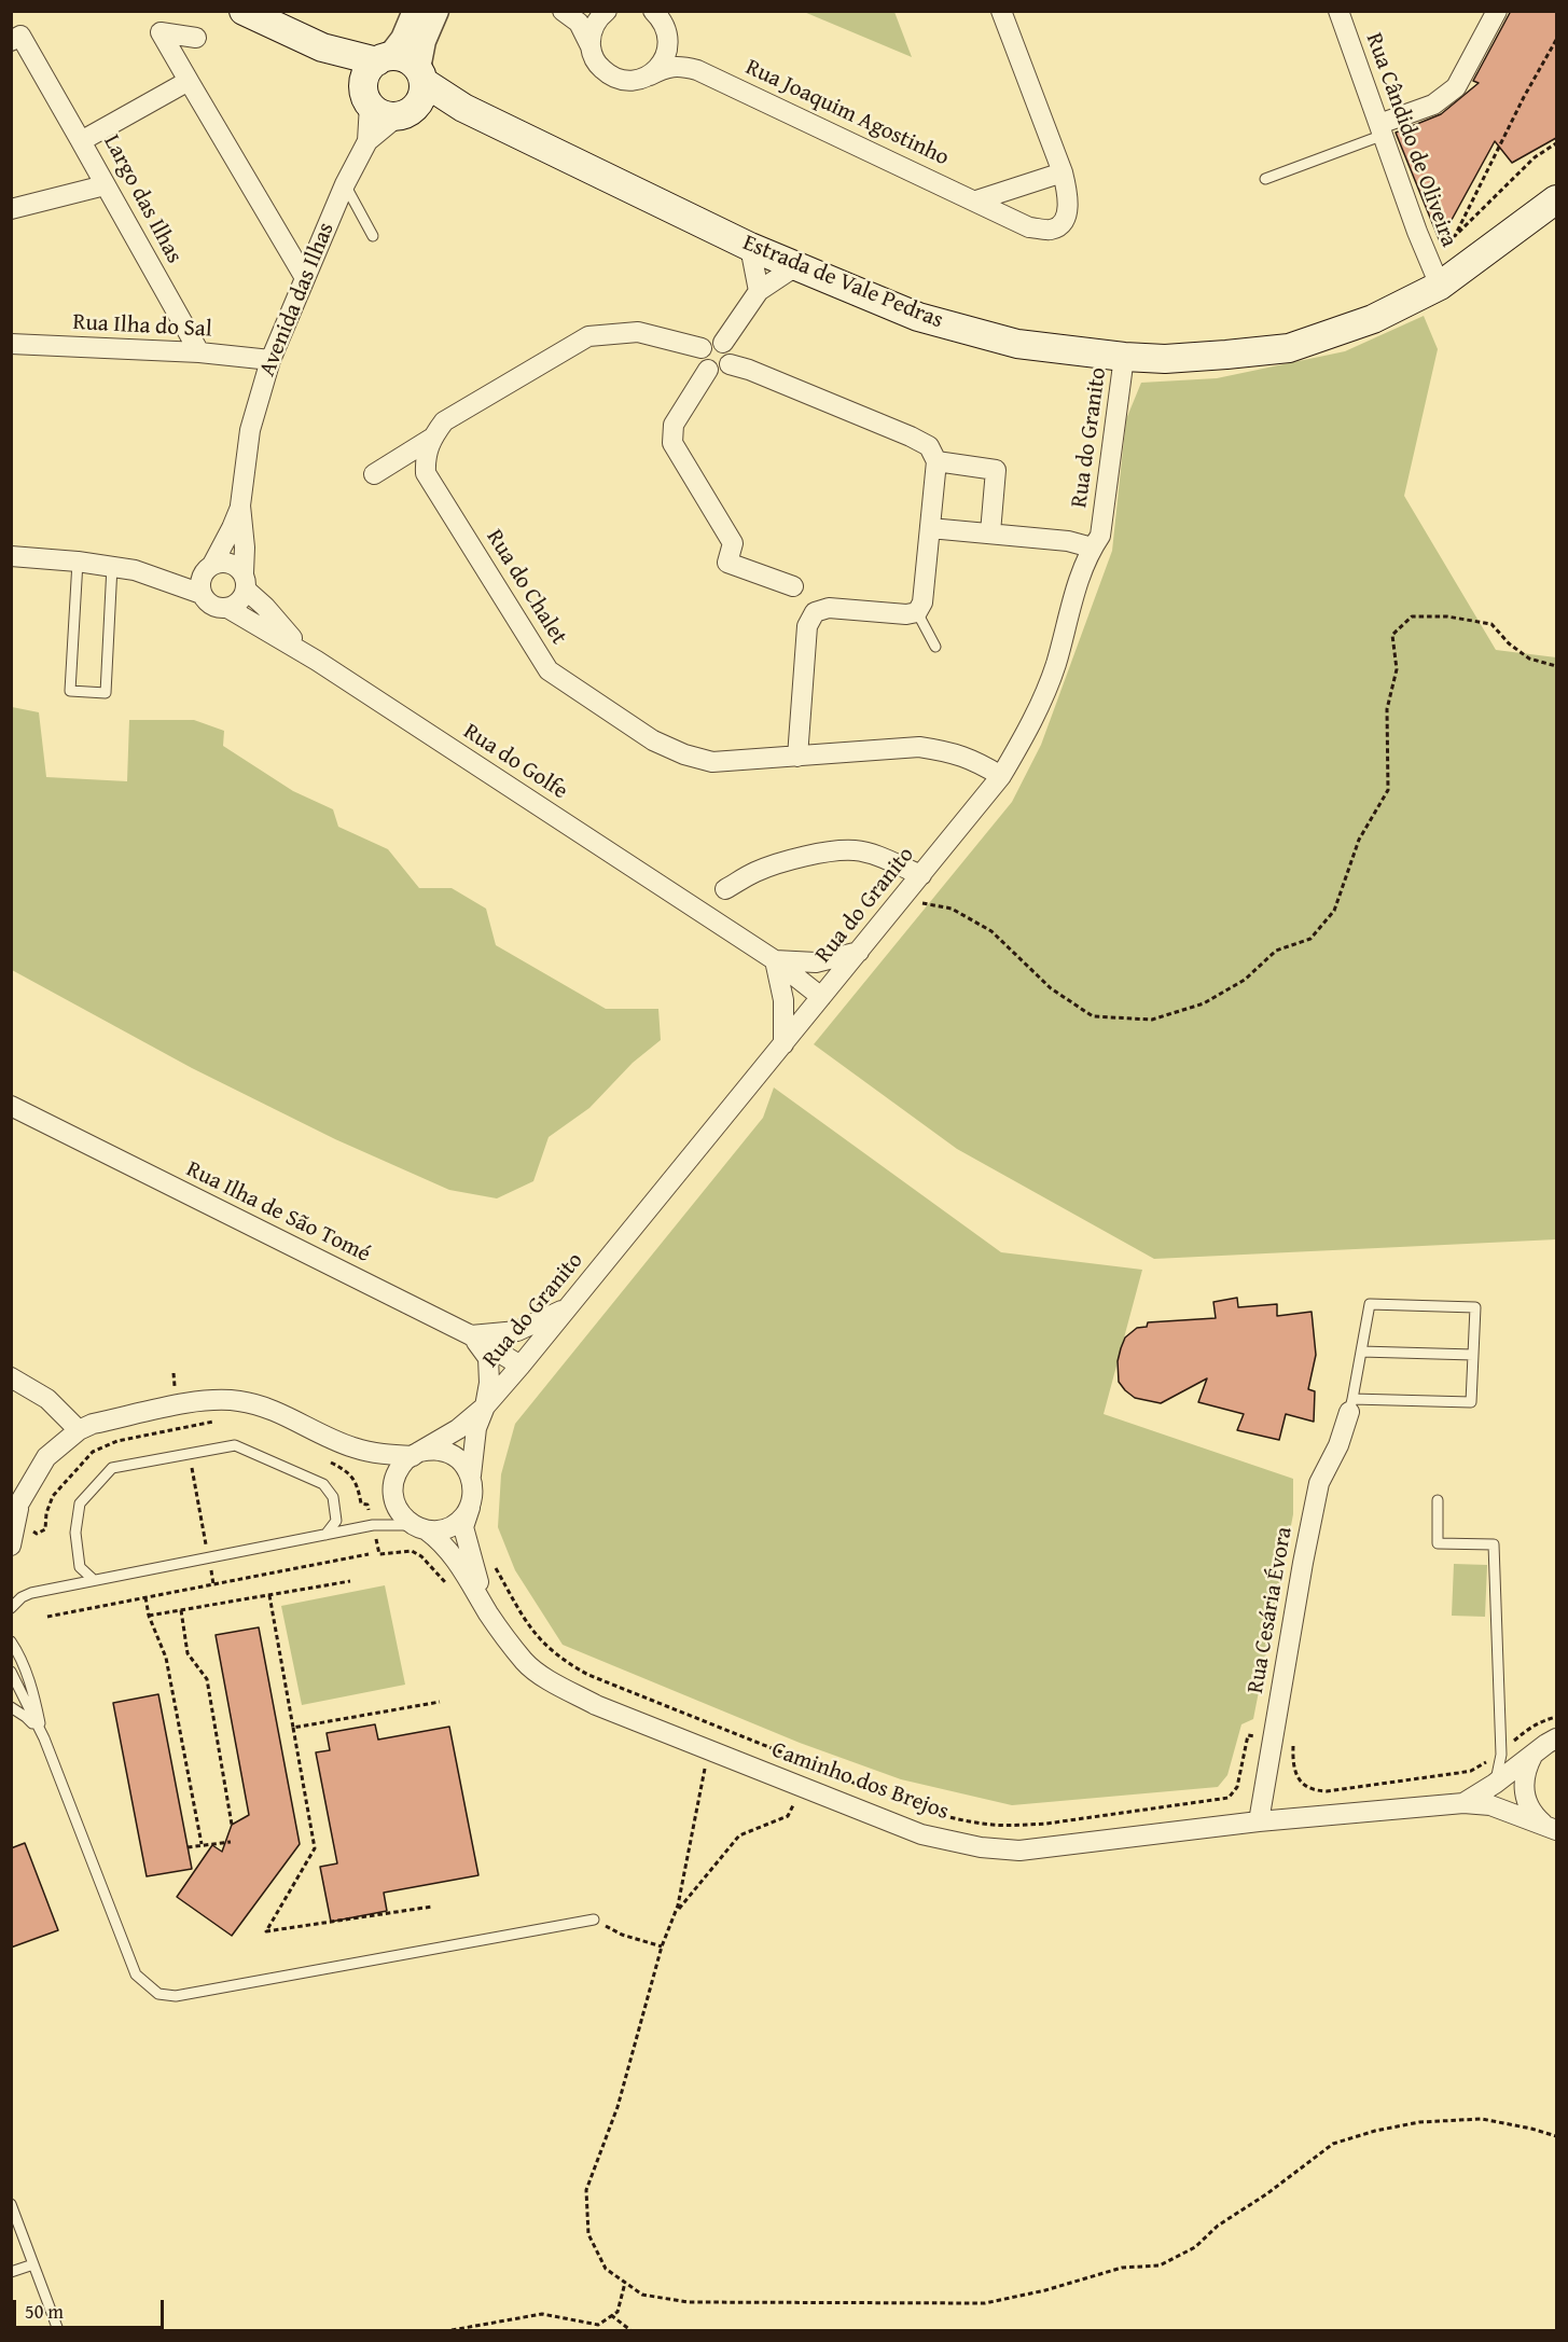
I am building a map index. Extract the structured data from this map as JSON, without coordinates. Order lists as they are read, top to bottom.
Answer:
{
  "streets": {
    "main road": ["Estrada de Vale Pedras"],
    "street": [
      "Rua Joaquim Agostinho",
      "Rua Cândido de Oliveira",
      "Largo das Ilhas",
      "Avenida das Ilhas",
      "Rua Ilha do Sal",
      "Rua do Granito",
      "Rua do Chalet",
      "Rua do Golfe",
      "Rua Ilha de São Tomé",
      "Rua Cesária Évora",
      "Caminho dos Brejos"
    ]
  },
  "crossings": [
    ["Rua Cândido de Oliveira", "Estrada de Vale Pedras"],
    ["Largo das Ilhas", "Rua Ilha do Sal"],
    ["Estrada de Vale Pedras", "Avenida das Ilhas"],
    ["Estrada de Vale Pedras", "Rua do Granito"],
    ["Avenida das Ilhas", "Rua Ilha do Sal"],
    ["Avenida das Ilhas", "Rua do Golfe"],
    ["Rua do Granito", "Rua do Chalet"],
    ["Rua do Granito", "Rua do Golfe"],
    ["Rua do Granito", "Rua Ilha de São Tomé"],
    ["Rua do Granito", "Caminho dos Brejos"],
    ["Rua Cesária Évora", "Caminho dos Brejos"]
  ],
  "scale_bar": "50 m"
}
